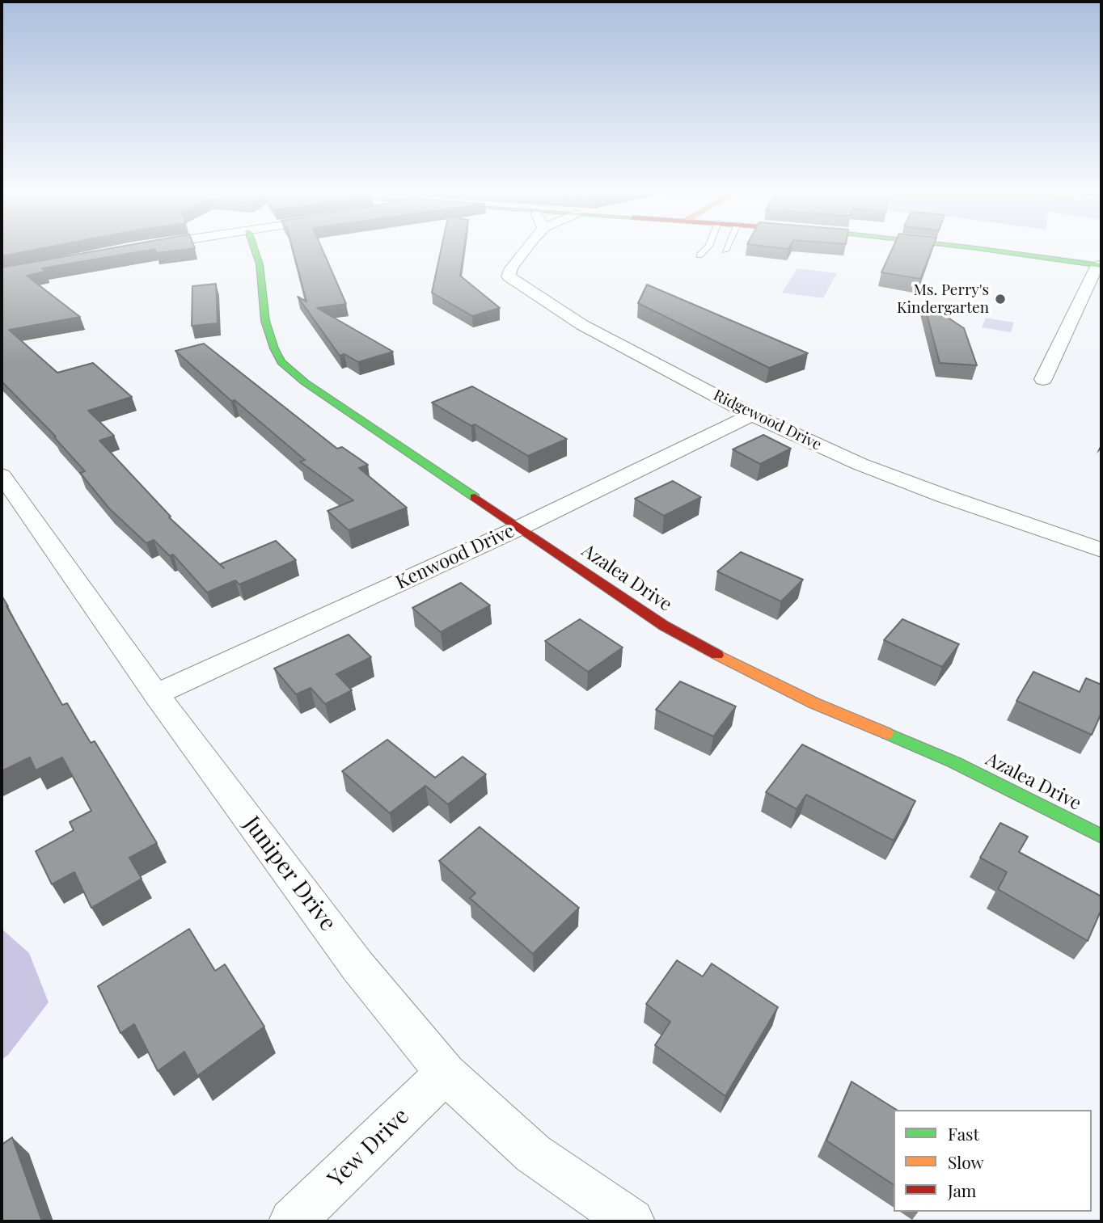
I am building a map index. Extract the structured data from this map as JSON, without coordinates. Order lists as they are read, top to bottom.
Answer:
{
  "streets": {
    "main road": ["Azalea Drive"],
    "street": [
      "Ridgewood Drive",
      "Kenwood Drive",
      "Juniper Drive",
      "Yew Drive"
    ]
  },
  "crossings": [
    ["Ridgewood Drive", "Kenwood Drive"],
    ["Kenwood Drive", "Azalea Drive"],
    ["Kenwood Drive", "Juniper Drive"],
    ["Juniper Drive", "Yew Drive"]
  ],
  "places": ["Ms. Perry's Kindergarten"],
  "legend": ["Fast", "Slow", "Jam"]
}
